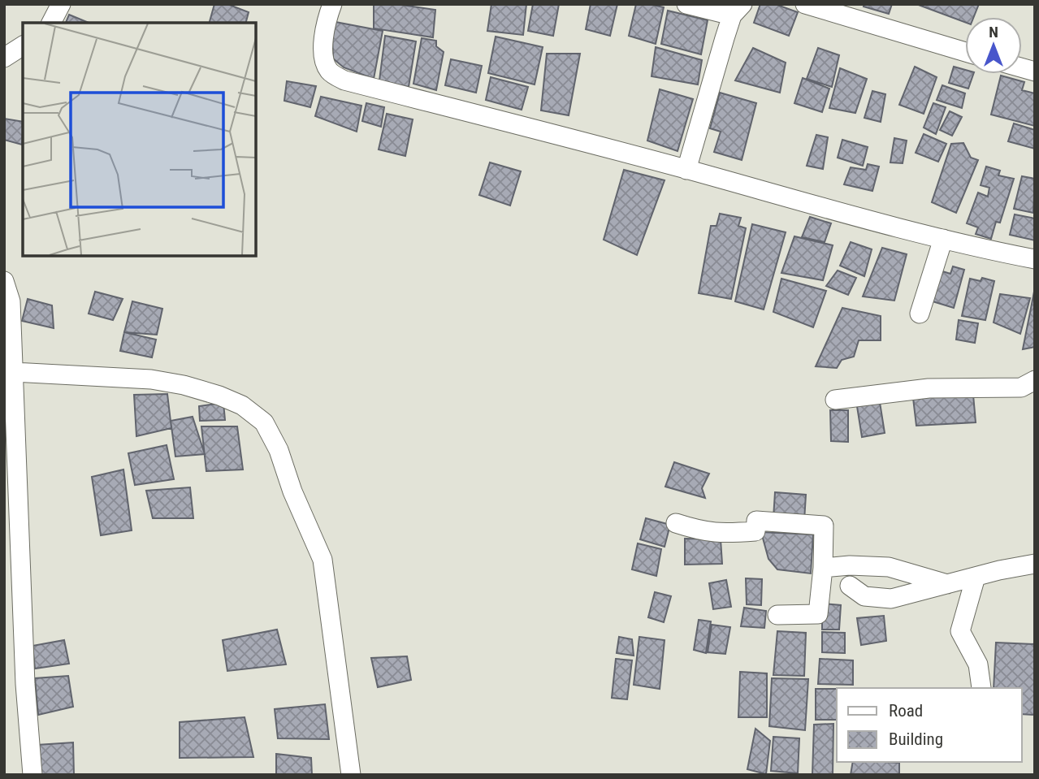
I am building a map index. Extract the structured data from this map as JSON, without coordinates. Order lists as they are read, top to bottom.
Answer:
{
  "legend": ["Road", "Building"],
  "north": "top"
}
